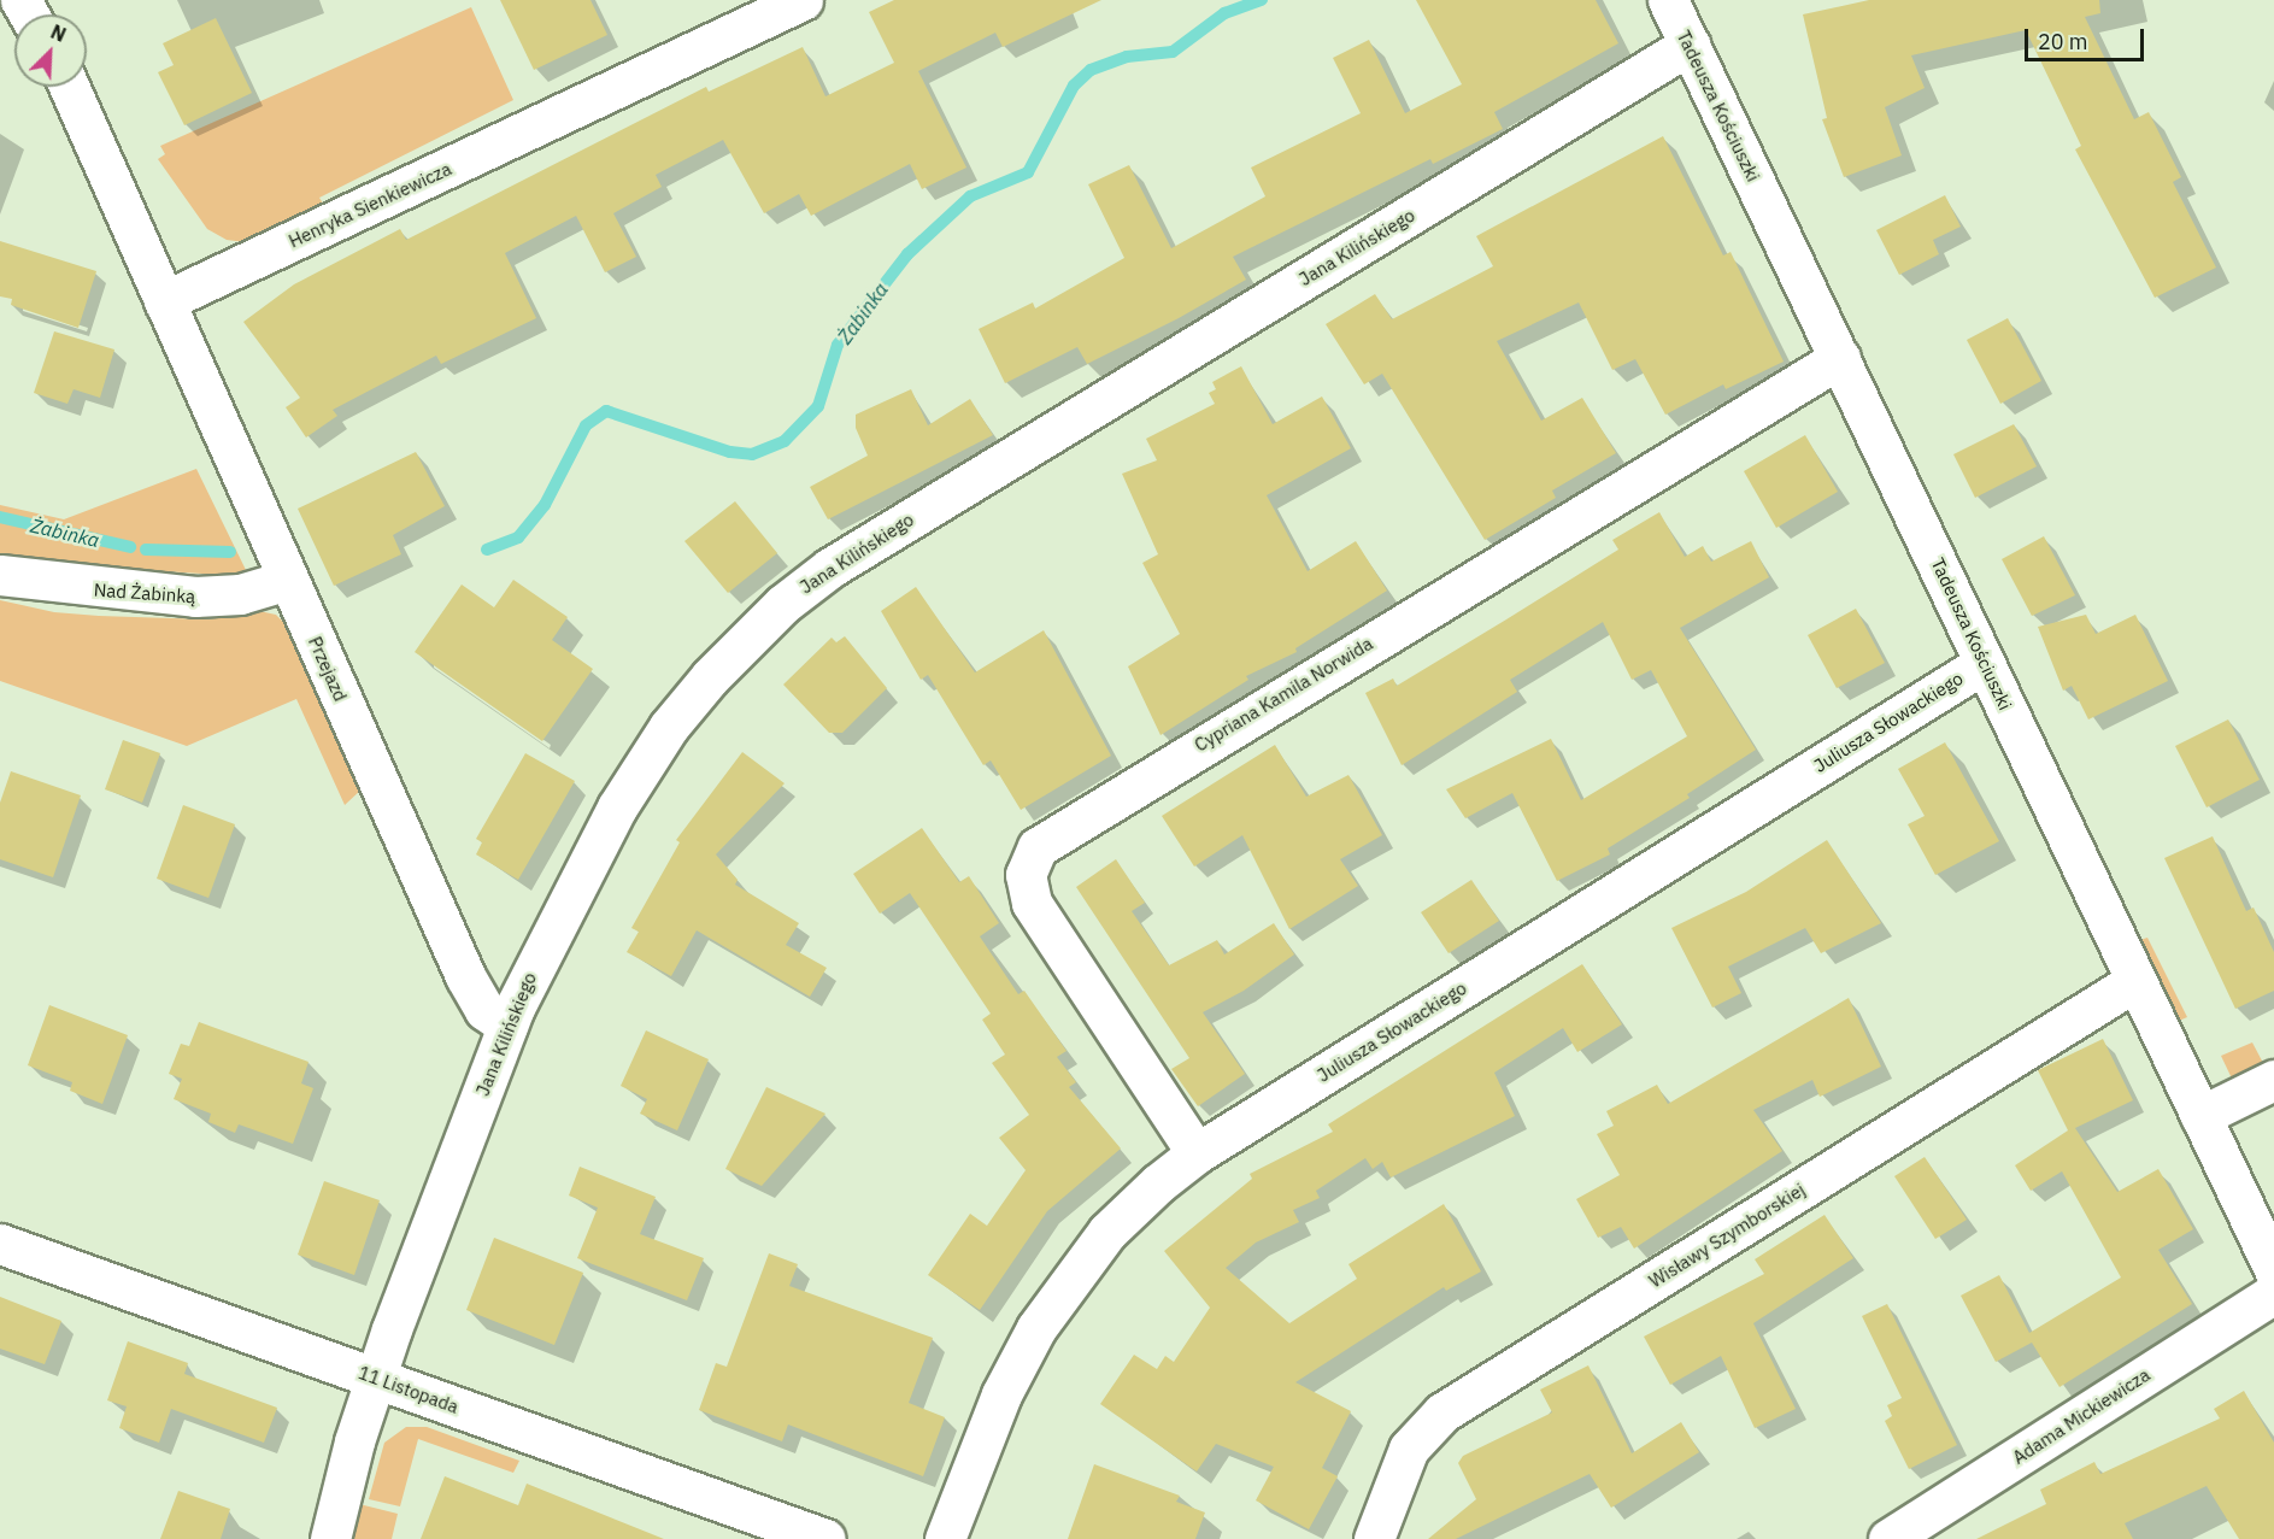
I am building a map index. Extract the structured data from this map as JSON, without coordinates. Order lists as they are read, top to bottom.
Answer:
{
  "streets": {
    "street": [
      "Tadeusza Kościuszki",
      "Henryka Sienkiewicza",
      "Jana Kilińskiego",
      "Nad Żabinką",
      "Przejazd",
      "Cypriana Kamila Norwida",
      "Juliusza Słowackiego",
      "Wisławy Szymborskiej",
      "11 Listopada",
      "Adama Mickiewicza"
    ]
  },
  "crossings": [
    ["Tadeusza Kościuszki", "Jana Kilińskiego"],
    ["Tadeusza Kościuszki", "Cypriana Kamila Norwida"],
    ["Tadeusza Kościuszki", "Juliusza Słowackiego"],
    ["Tadeusza Kościuszki", "Wisławy Szymborskiej"],
    ["Henryka Sienkiewicza", "Przejazd"],
    ["Jana Kilińskiego", "Przejazd"],
    ["Jana Kilińskiego", "11 Listopada"],
    ["Nad Żabinką", "Przejazd"],
    ["Cypriana Kamila Norwida", "Juliusza Słowackiego"]
  ],
  "water": ["Żabinka"],
  "scale_bar": "20 m",
  "north": "top right"
}
